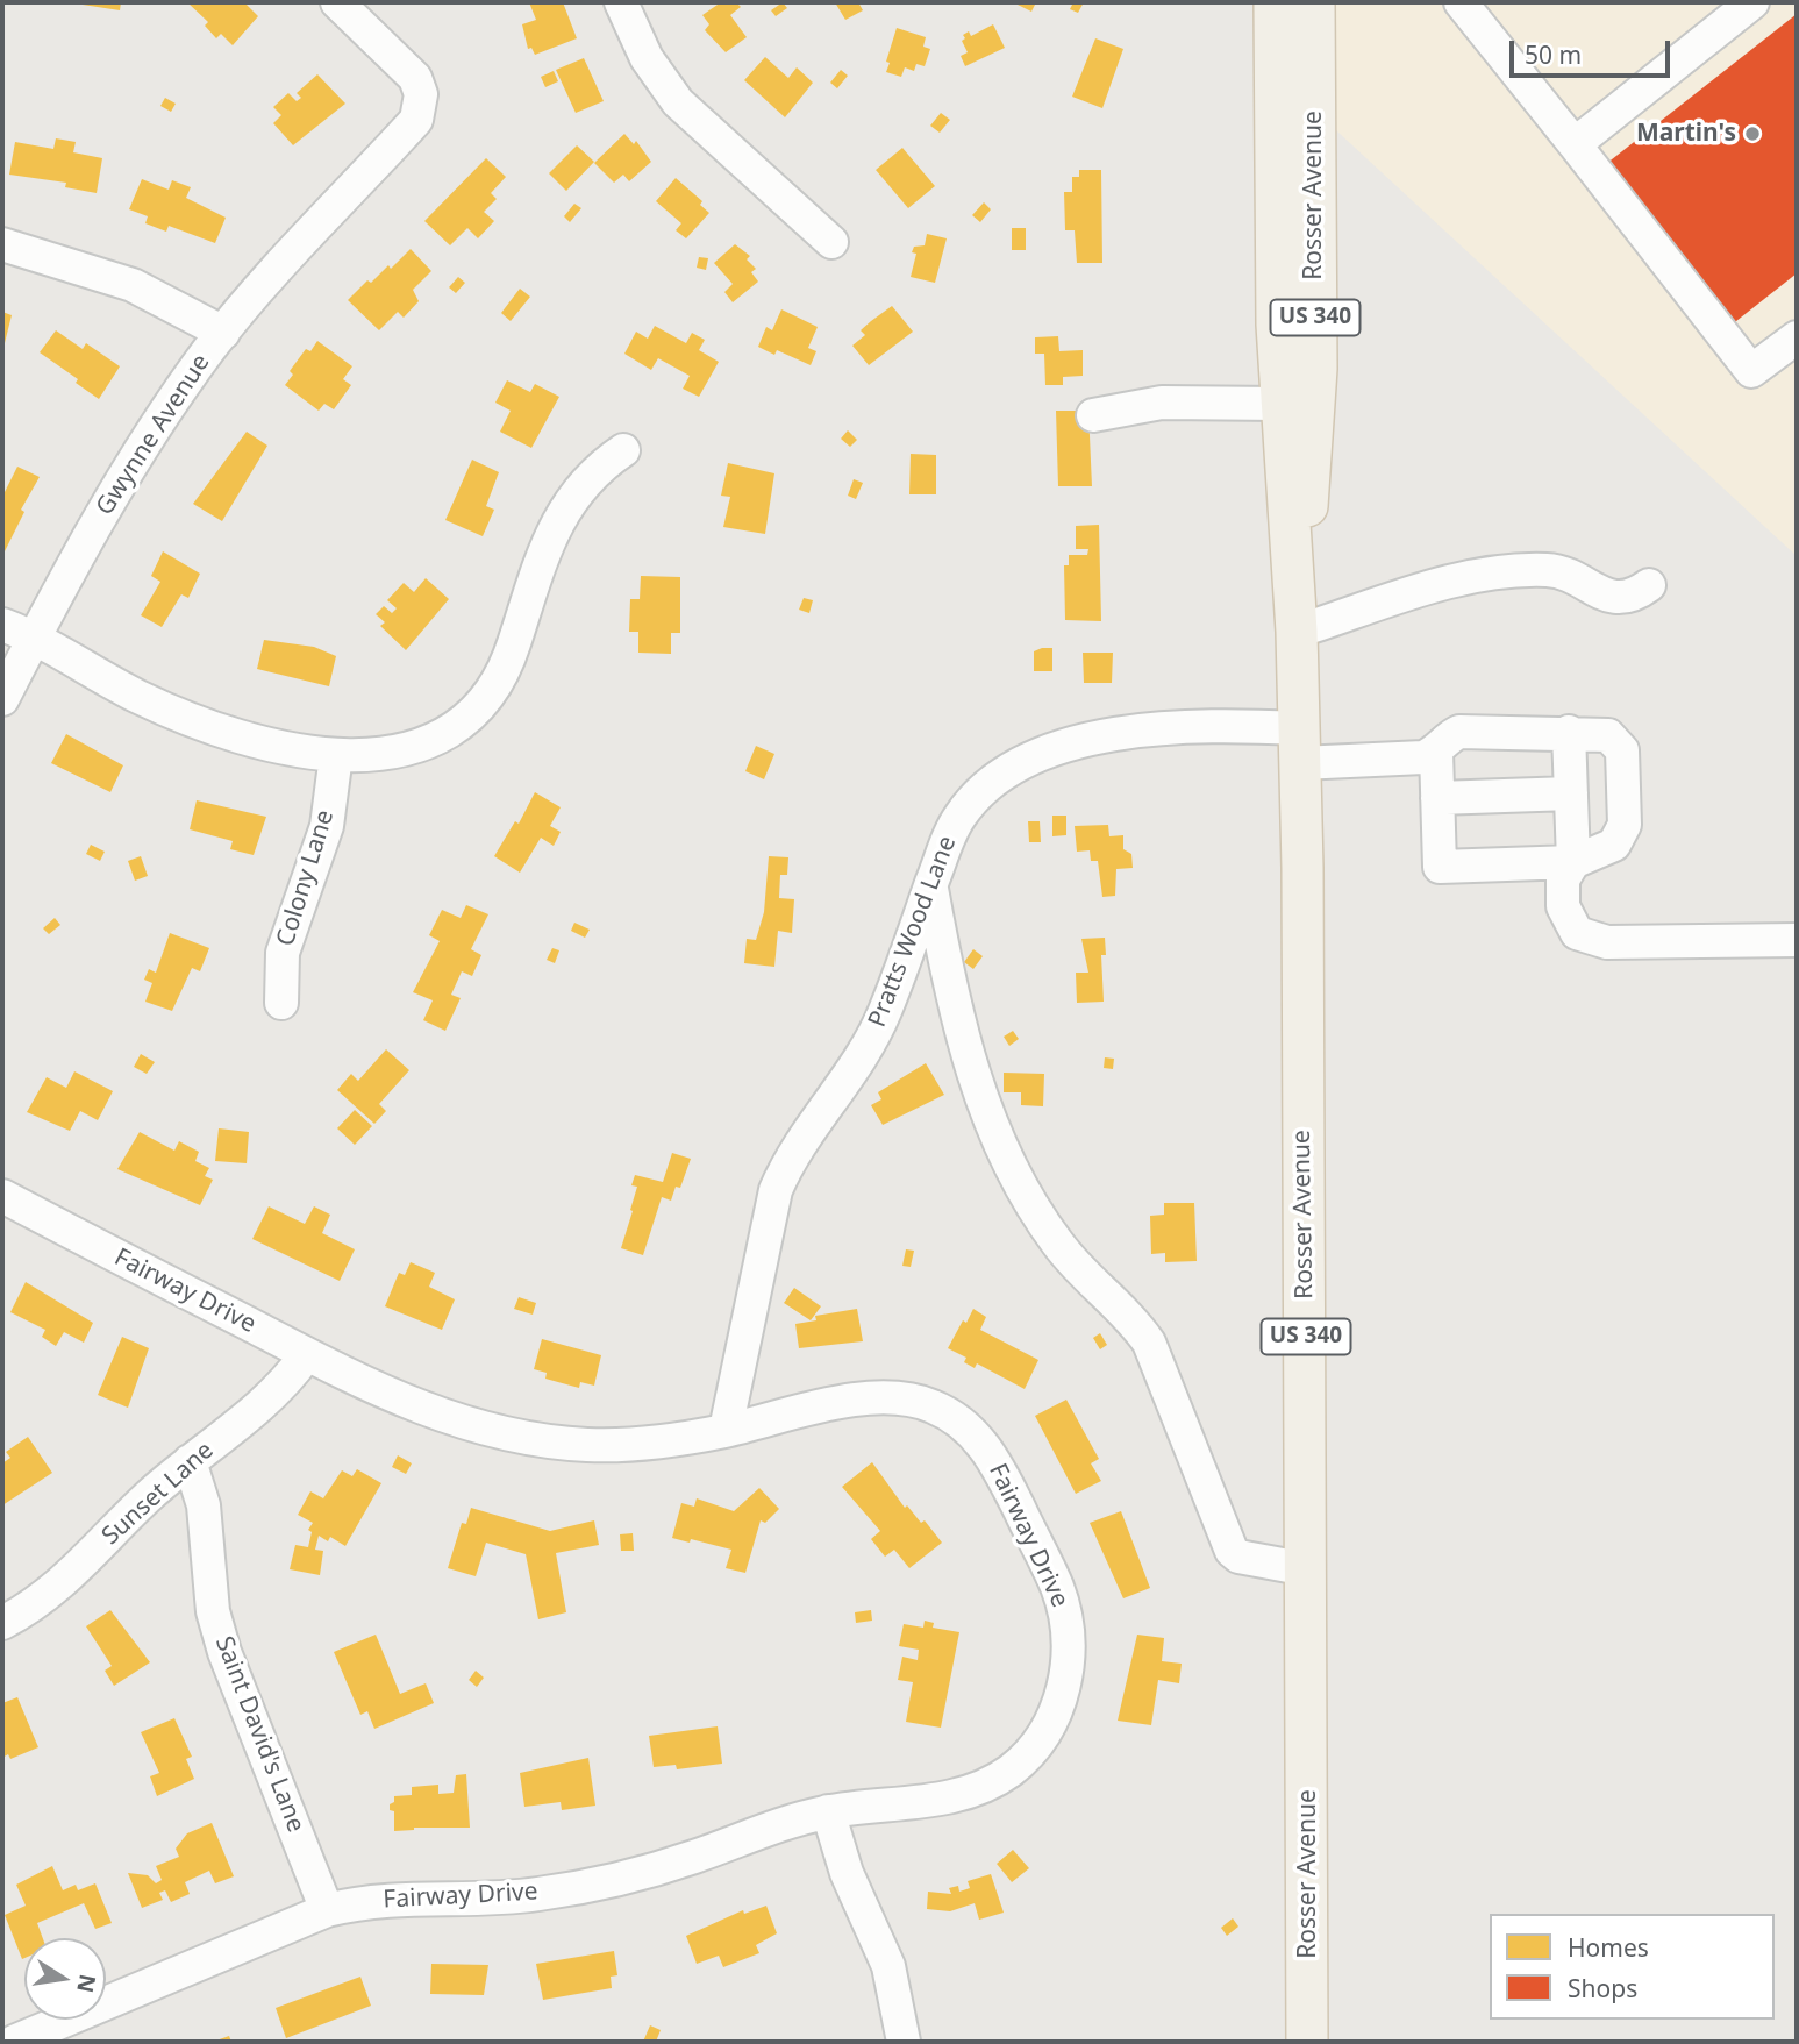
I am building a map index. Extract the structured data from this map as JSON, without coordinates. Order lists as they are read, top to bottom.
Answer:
{
  "streets": {
    "main road": ["Rosser Avenue", "US 340"],
    "street": [
      "Gwynne Avenue",
      "Colony Lane",
      "Pratts Wood Lane",
      "Fairway Drive",
      "Sunset Lane",
      "Saint David's Lane"
    ]
  },
  "crossings": [
    ["Rosser Avenue", "Pratts Wood Lane"],
    ["Pratts Wood Lane", "Fairway Drive"],
    ["Fairway Drive", "Sunset Lane"],
    ["Fairway Drive", "Saint David's Lane"],
    ["Sunset Lane", "Saint David's Lane"]
  ],
  "places": ["Martin's"],
  "legend": ["Homes", "Shops"],
  "scale_bar": "50 m",
  "north": "right"
}
